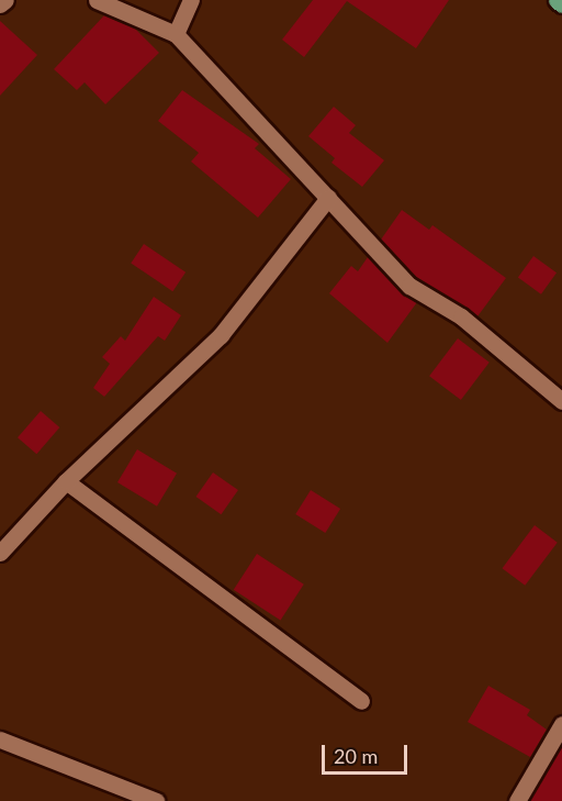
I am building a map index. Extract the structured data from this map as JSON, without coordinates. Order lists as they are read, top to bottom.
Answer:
{
  "scale_bar": "20 m"
}
